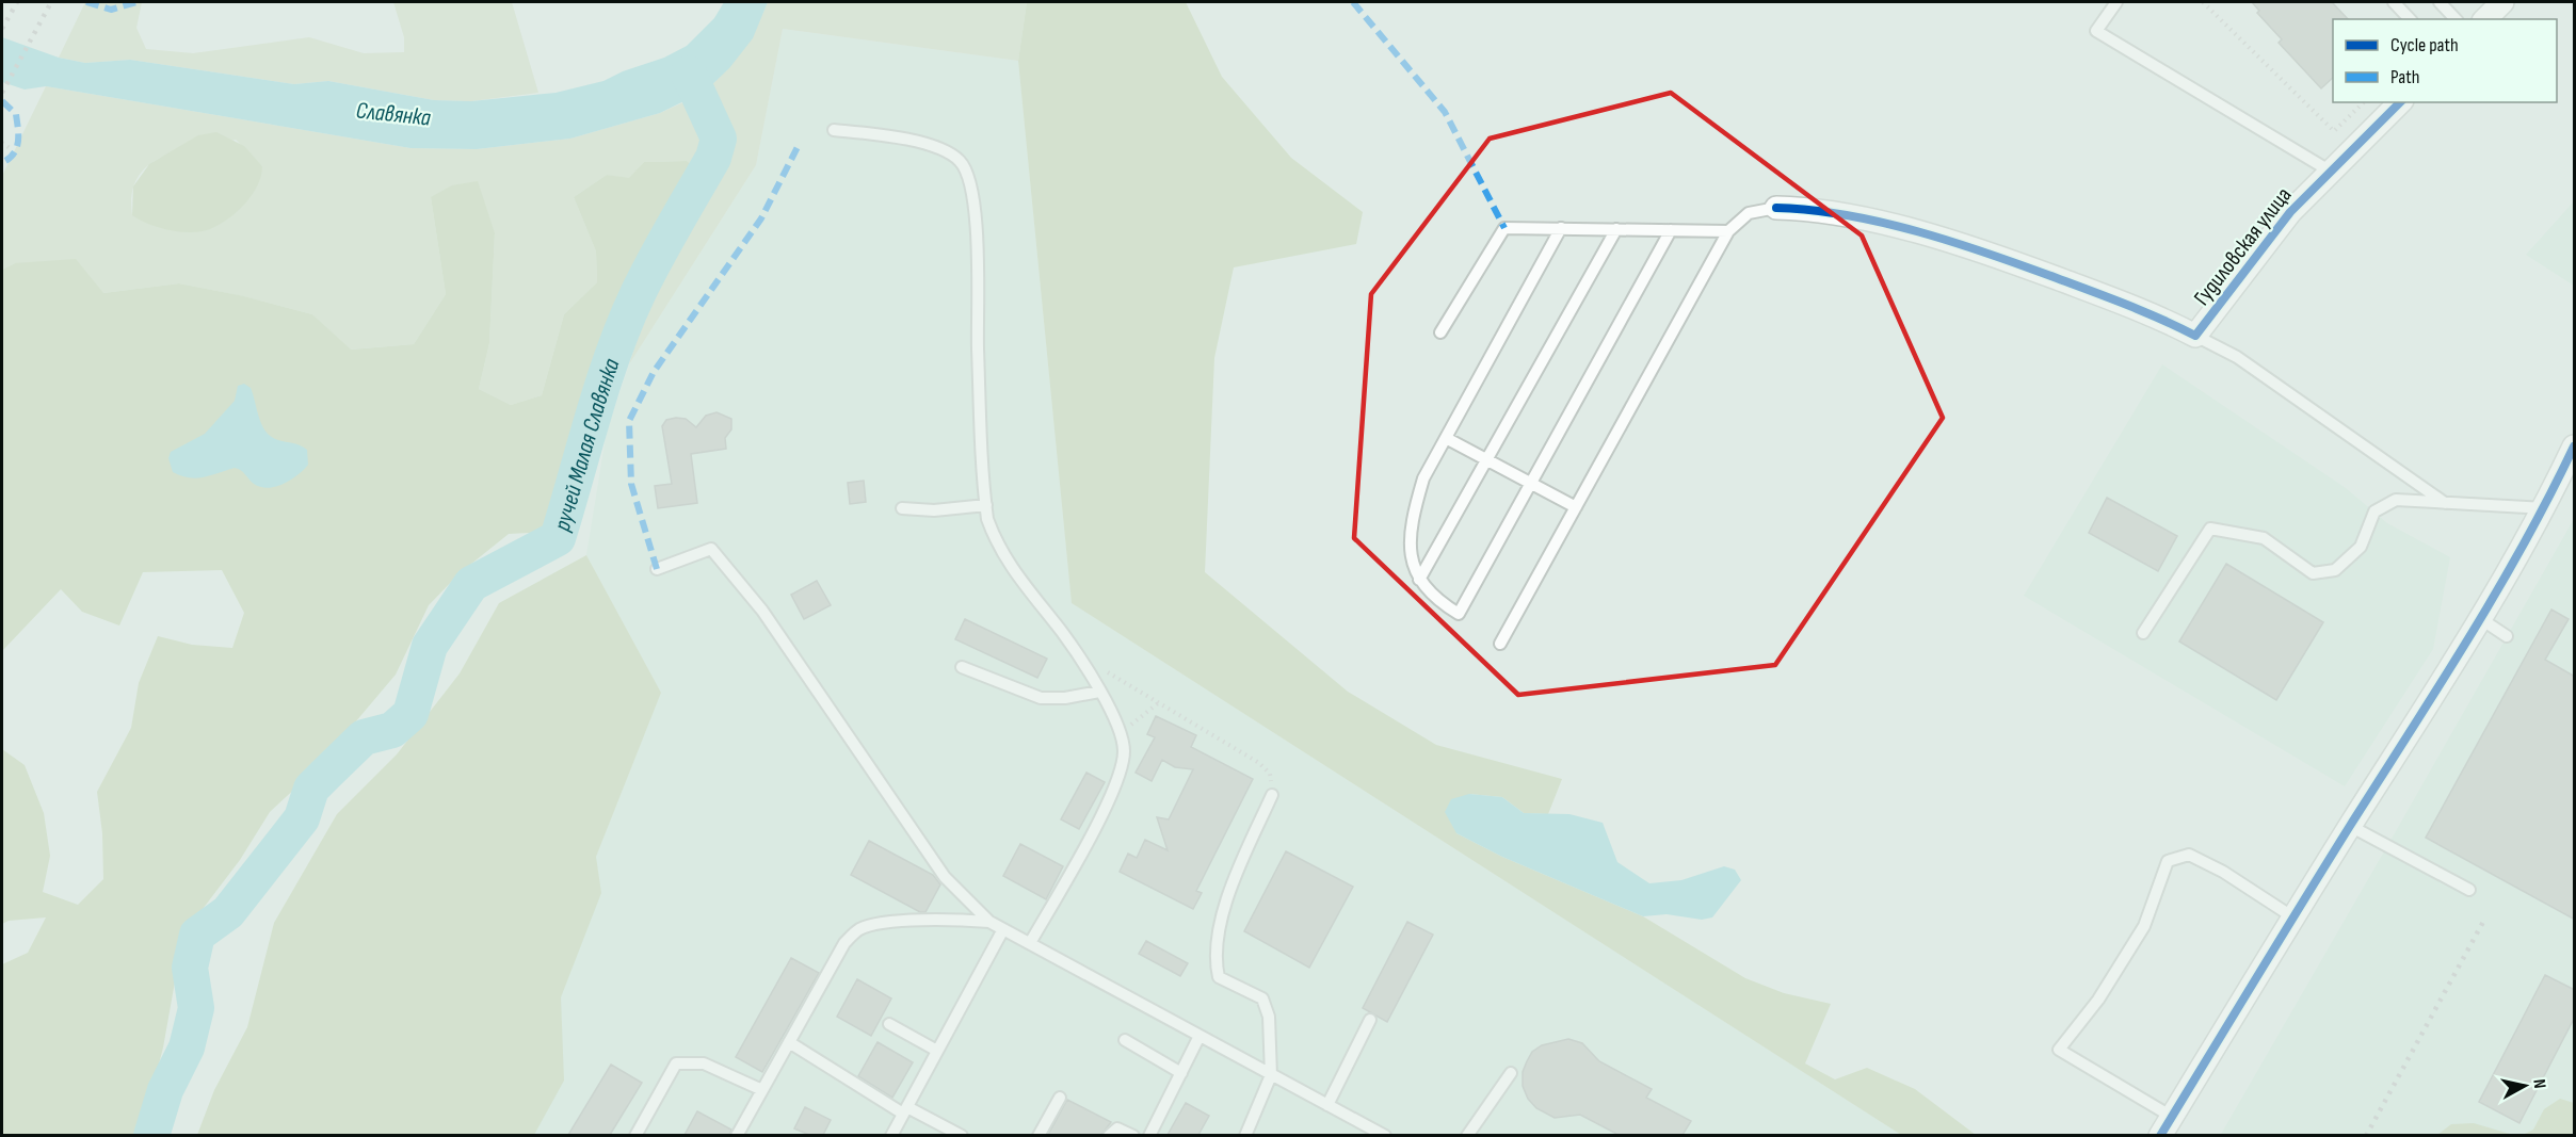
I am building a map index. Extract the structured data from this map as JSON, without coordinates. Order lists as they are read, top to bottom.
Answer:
{
  "streets": {
    "street": ["Гудиловская улица"]
  },
  "water": ["Славянка", "ручей Малая Славянка"],
  "legend": ["Cycle path", "Path"],
  "north": "right"
}
